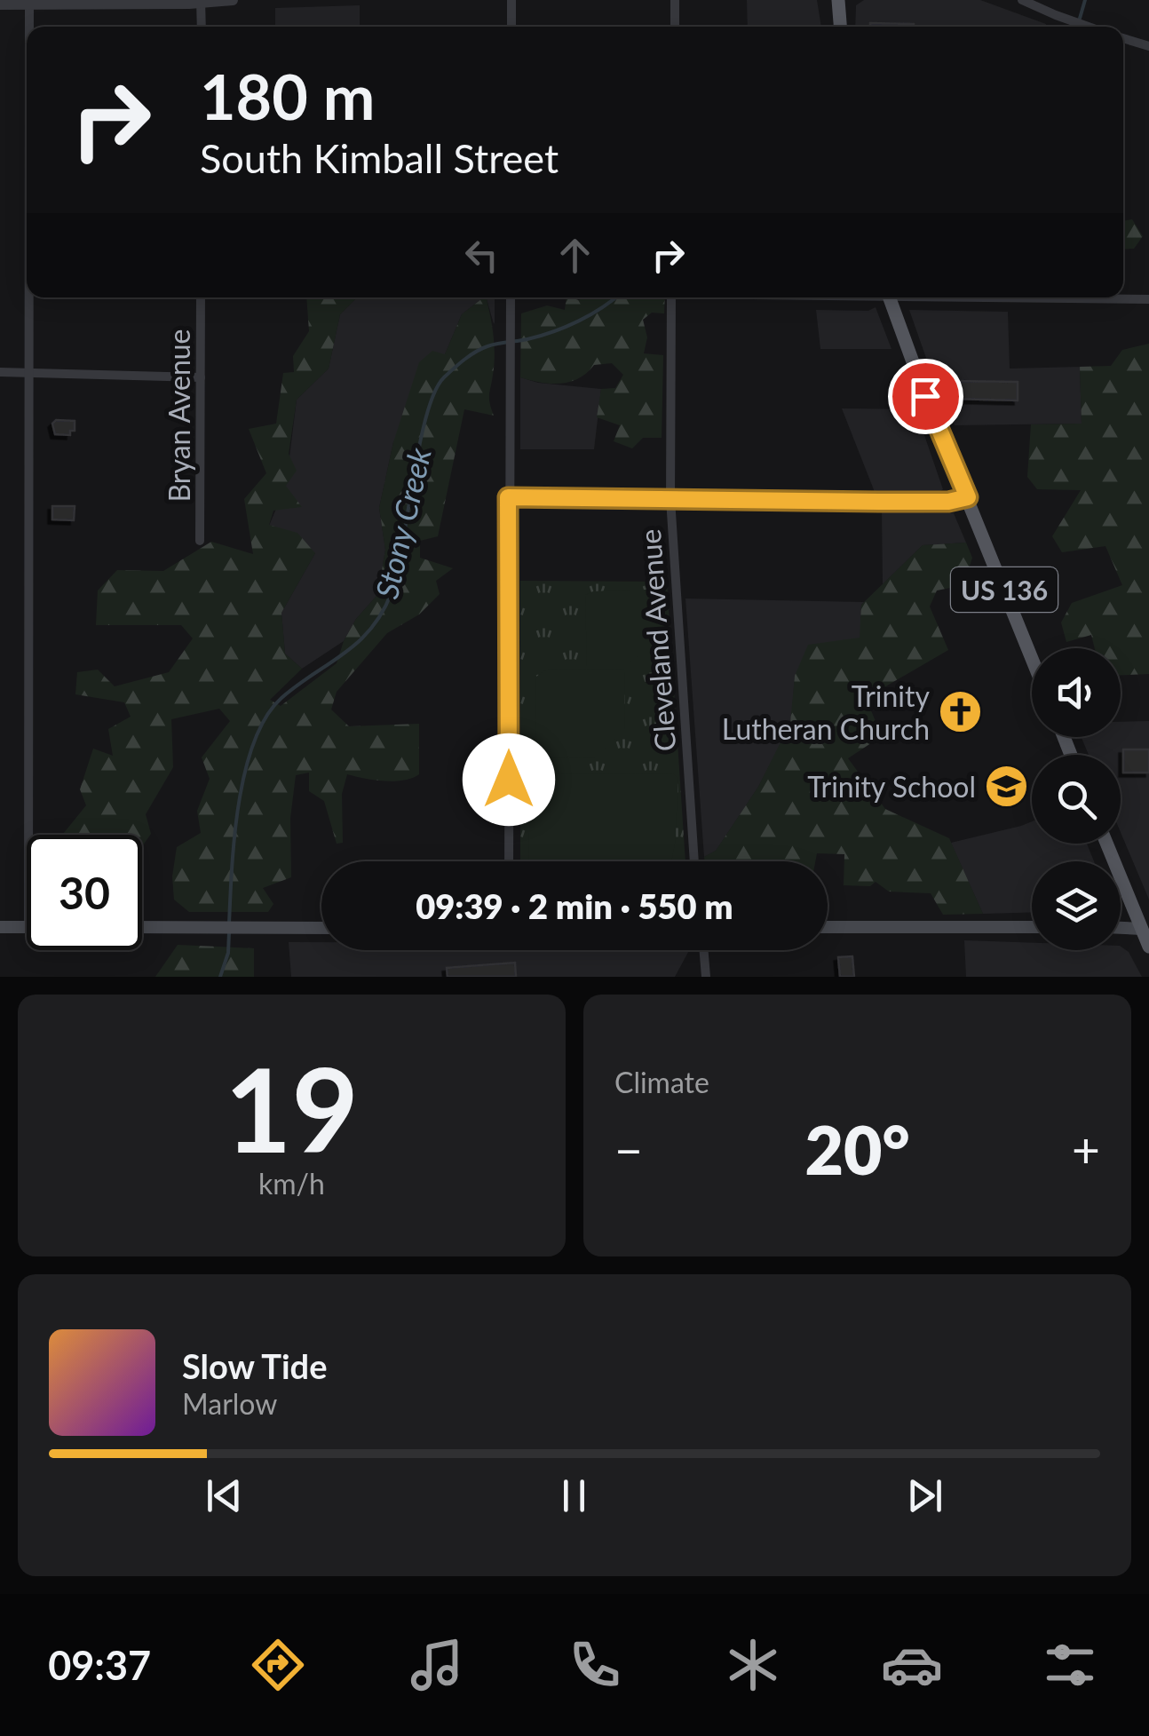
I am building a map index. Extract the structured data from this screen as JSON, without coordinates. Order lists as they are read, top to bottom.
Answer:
{
  "streets": {
    "main road": ["US 136"],
    "street": ["Bryan Avenue", "Cleveland Avenue"]
  },
  "water": ["Stony Creek"],
  "places": {
    "church": ["Trinity Lutheran Church"],
    "school or university": ["Trinity School"]
  },
  "page": {
    "turn": ["180 m", "South Kimball Street"],
    "limit": "30",
    "trip": "09:39 · 2 min · 550 m",
    "tile": [
      ["19", "km/h"],
      "Climate"
    ],
    "heat": ["−", "20°", "+"],
    "song": ["Slow Tide", "Marlow"],
    "tabs": "09:37"
  }
}
